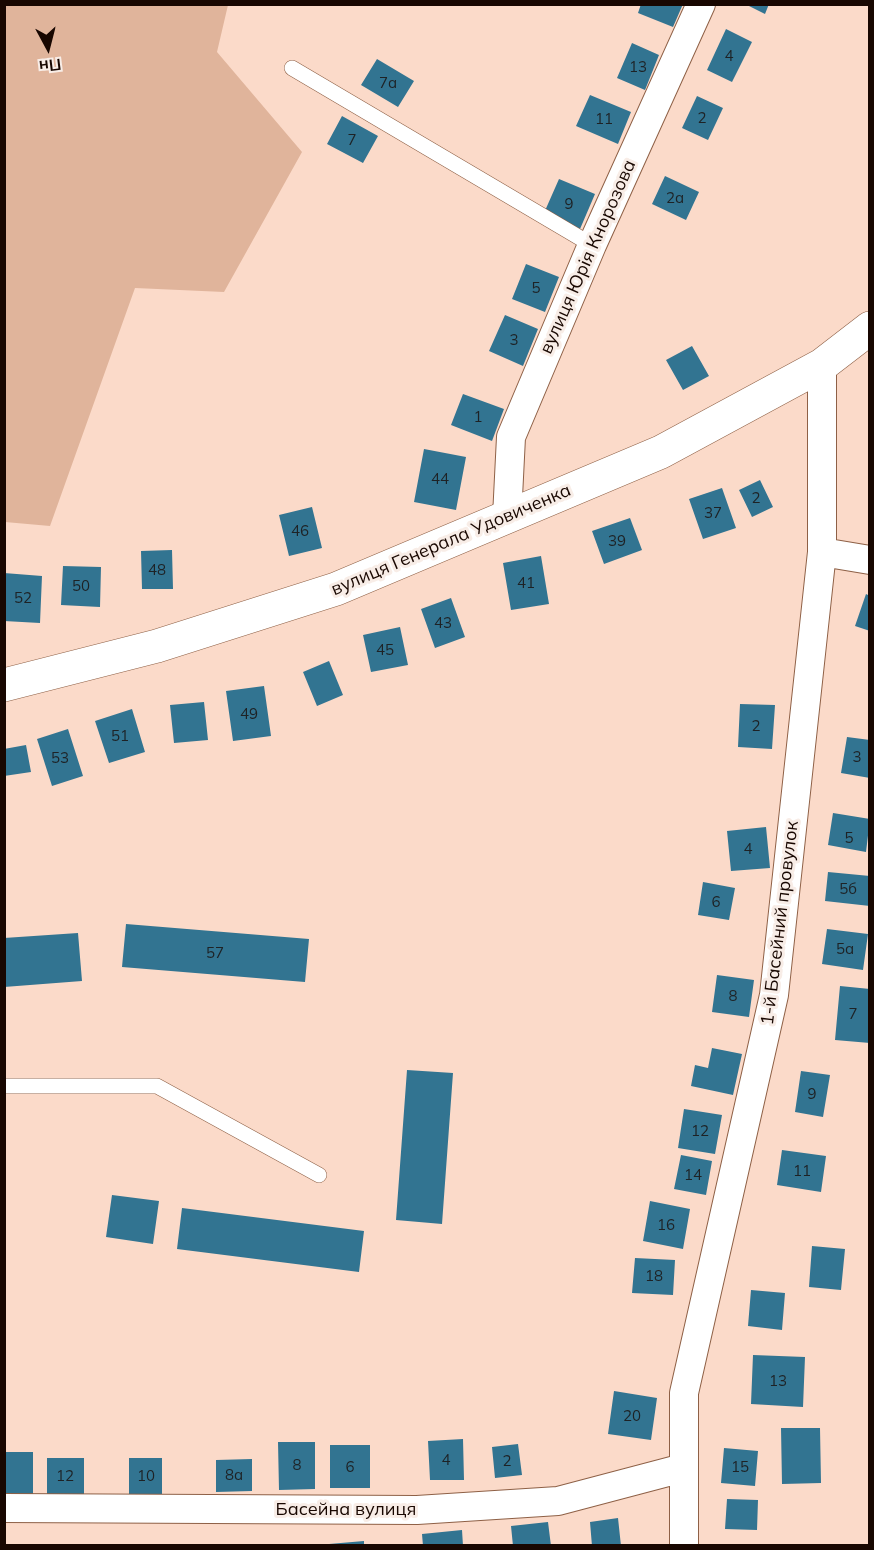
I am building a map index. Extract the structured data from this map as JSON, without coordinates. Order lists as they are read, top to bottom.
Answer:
{
  "streets": {
    "main road": ["вулиця Генерала Удовиченка"],
    "street": ["вулиця Юрія Кнорозова", "1-й Басейний провулок", "Басейна вулиця"]
  },
  "crossings": [
    ["вулиця Юрія Кнорозова", "вулиця Генерала Удовиченка"],
    ["вулиця Генерала Удовиченка", "1-й Басейний провулок"],
    ["1-й Басейний провулок", "Басейна вулиця"]
  ],
  "house_numbers": [
    "4",
    "13",
    "7а",
    "2",
    "11",
    "7",
    "2а",
    "9",
    "5",
    "3",
    "1",
    "44",
    "2",
    "37",
    "46",
    "39",
    "48",
    "41",
    "50",
    "52",
    "43",
    "45",
    "49",
    "2",
    "51",
    "3",
    "53",
    "5",
    "4",
    "5б",
    "6",
    "5а",
    "57",
    "8",
    "7",
    "9",
    "12",
    "11",
    "14",
    "16",
    "18",
    "13",
    "20",
    "4",
    "2",
    "8",
    "6",
    "15",
    "8а",
    "12",
    "10"
  ],
  "north": "bottom"
}
